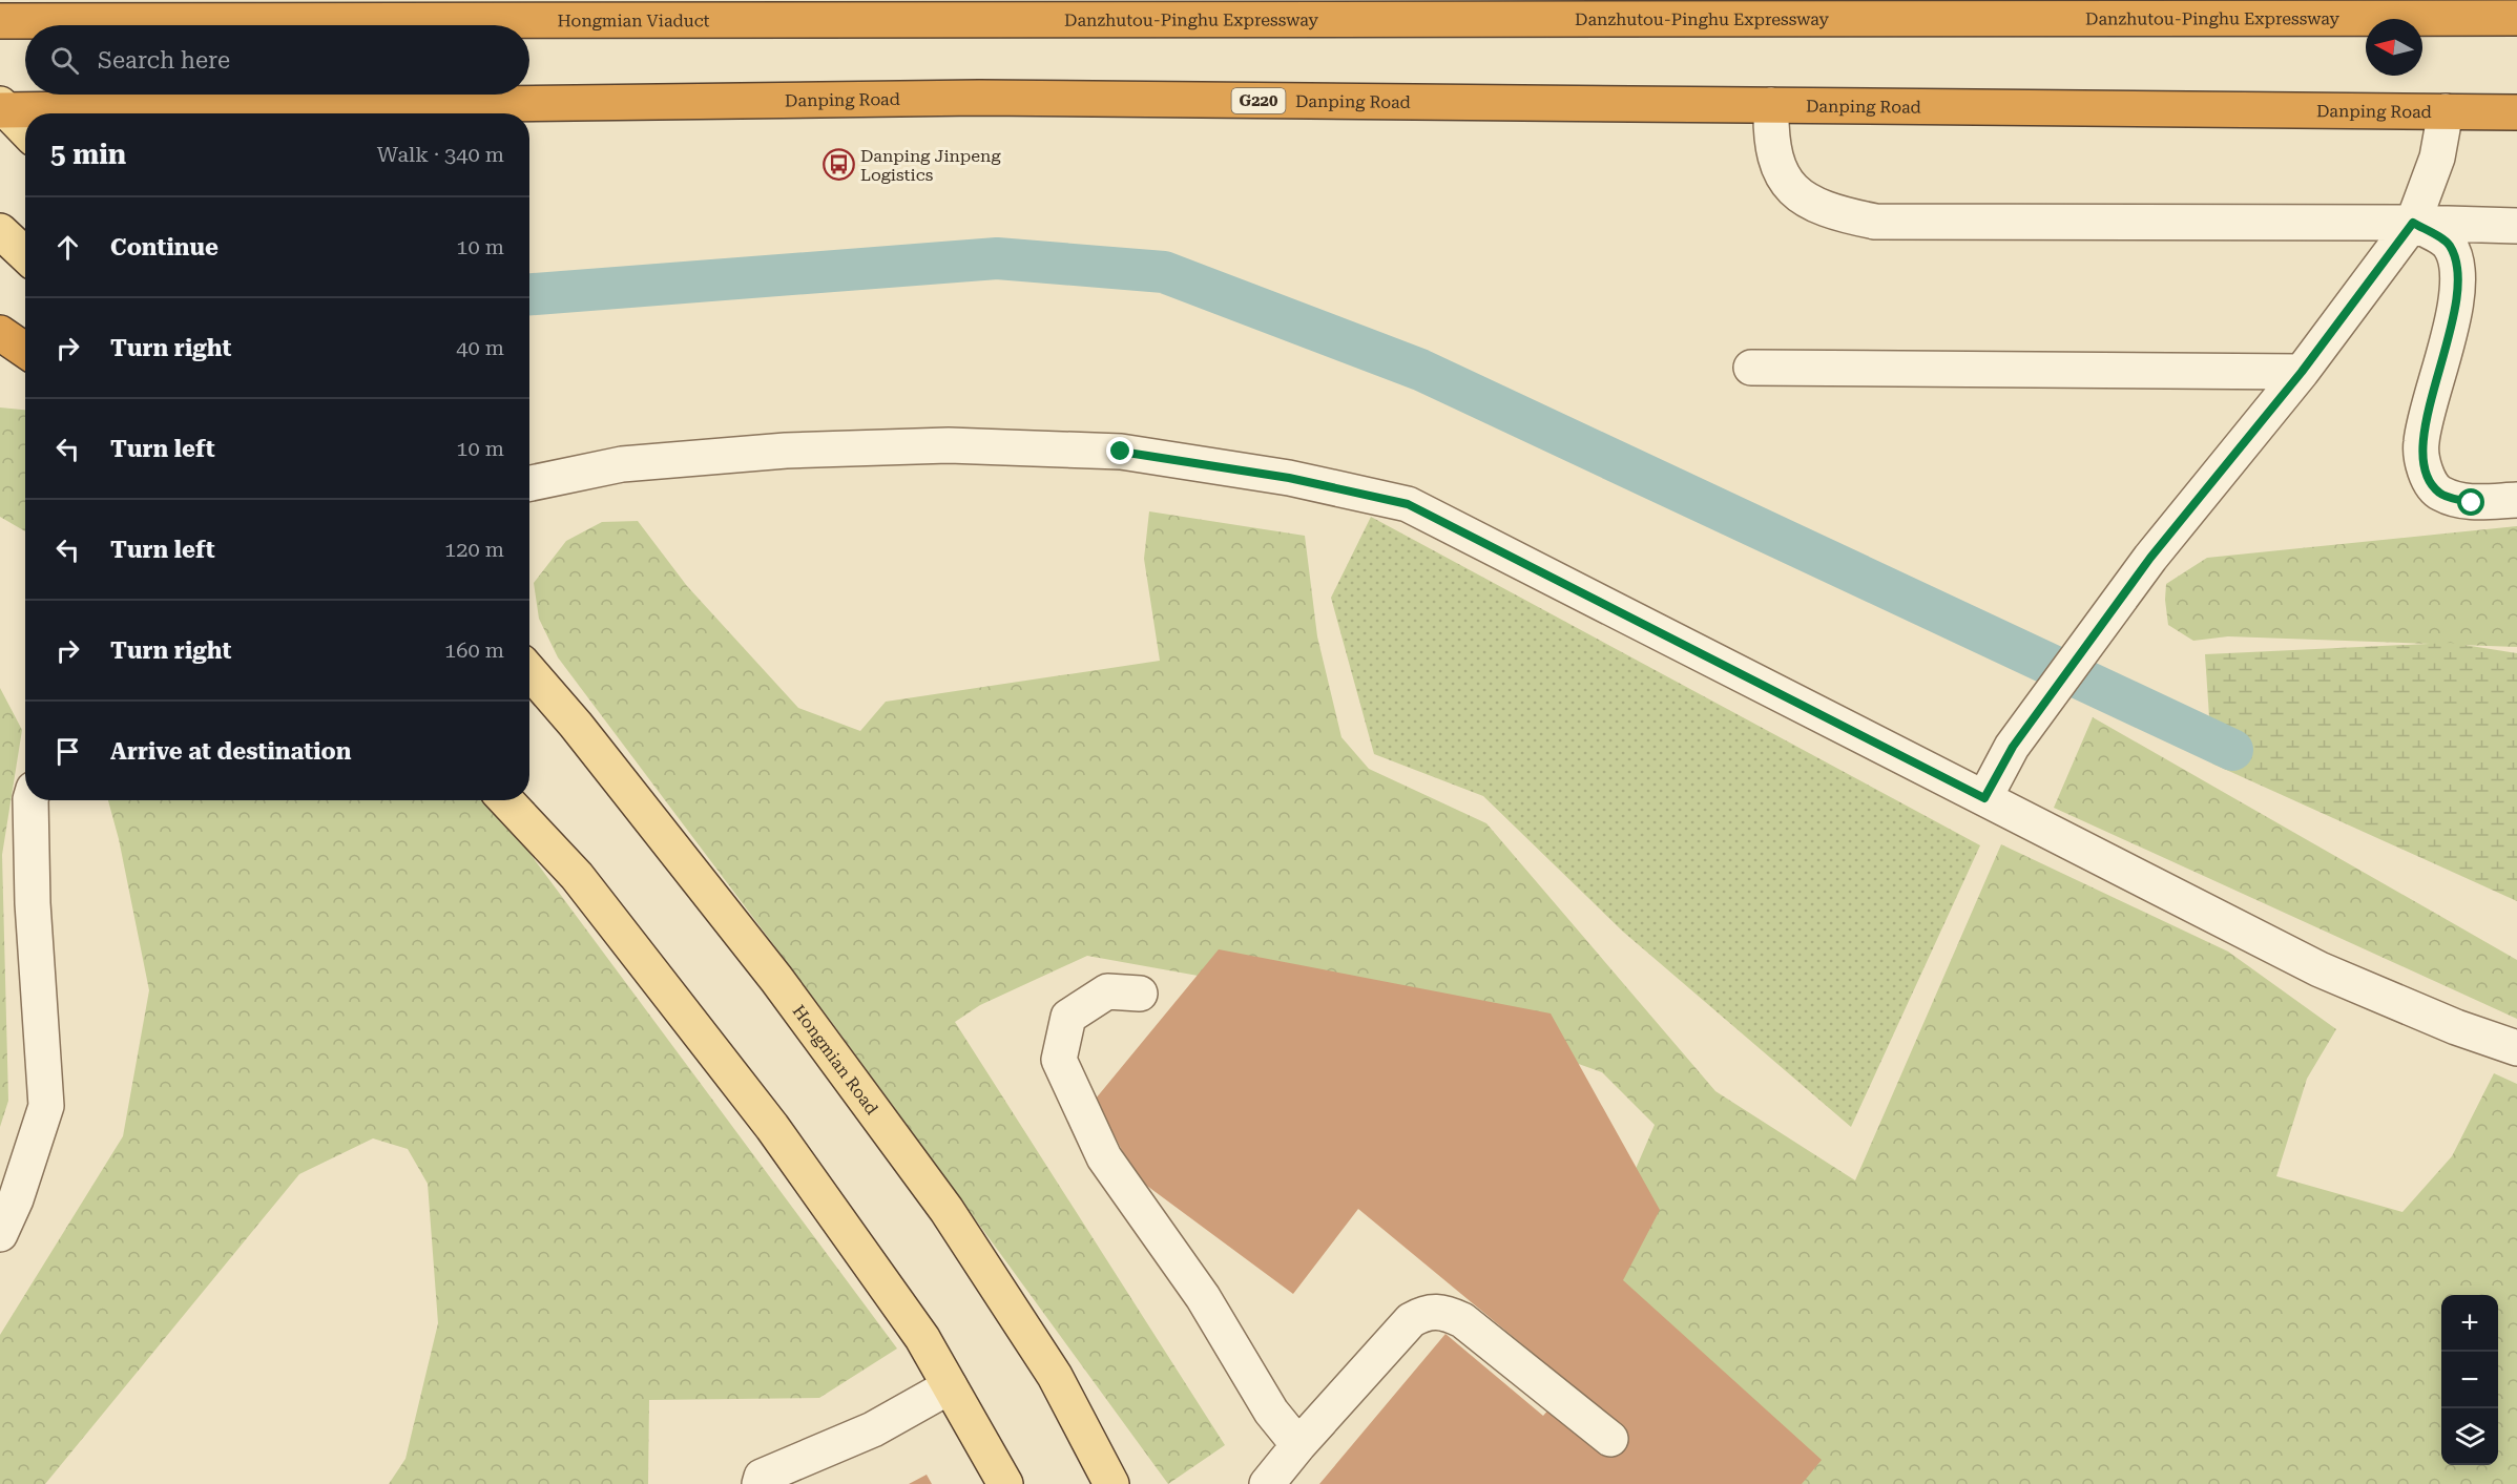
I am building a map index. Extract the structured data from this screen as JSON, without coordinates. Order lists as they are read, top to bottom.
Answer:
{
  "streets": {
    "highway": [
      "Danzhutou-Pinghu Expressway",
      "Hongmian Viaduct",
      "Danping Road",
      "G220"
    ],
    "main road": ["Hongmian Road"]
  },
  "crossings": [
    ["Danzhutou-Pinghu Expressway", "Hongmian Viaduct"]
  ],
  "places": {
    "bus stop": ["Danping Jinpeng Logistics"]
  },
  "north": "left",
  "page": {
    "search": "Search here",
    "heading": ["5 min", "Walk · 340 m"],
    "list": [
      ["Continue", "10 m"],
      ["Turn right", "40 m"],
      ["Turn left", "10 m"],
      ["Turn left", "120 m"],
      ["Turn right", "160 m"],
      "Arrive at destination"
    ],
    "map_buttons": ["+", "−"]
  }
}
